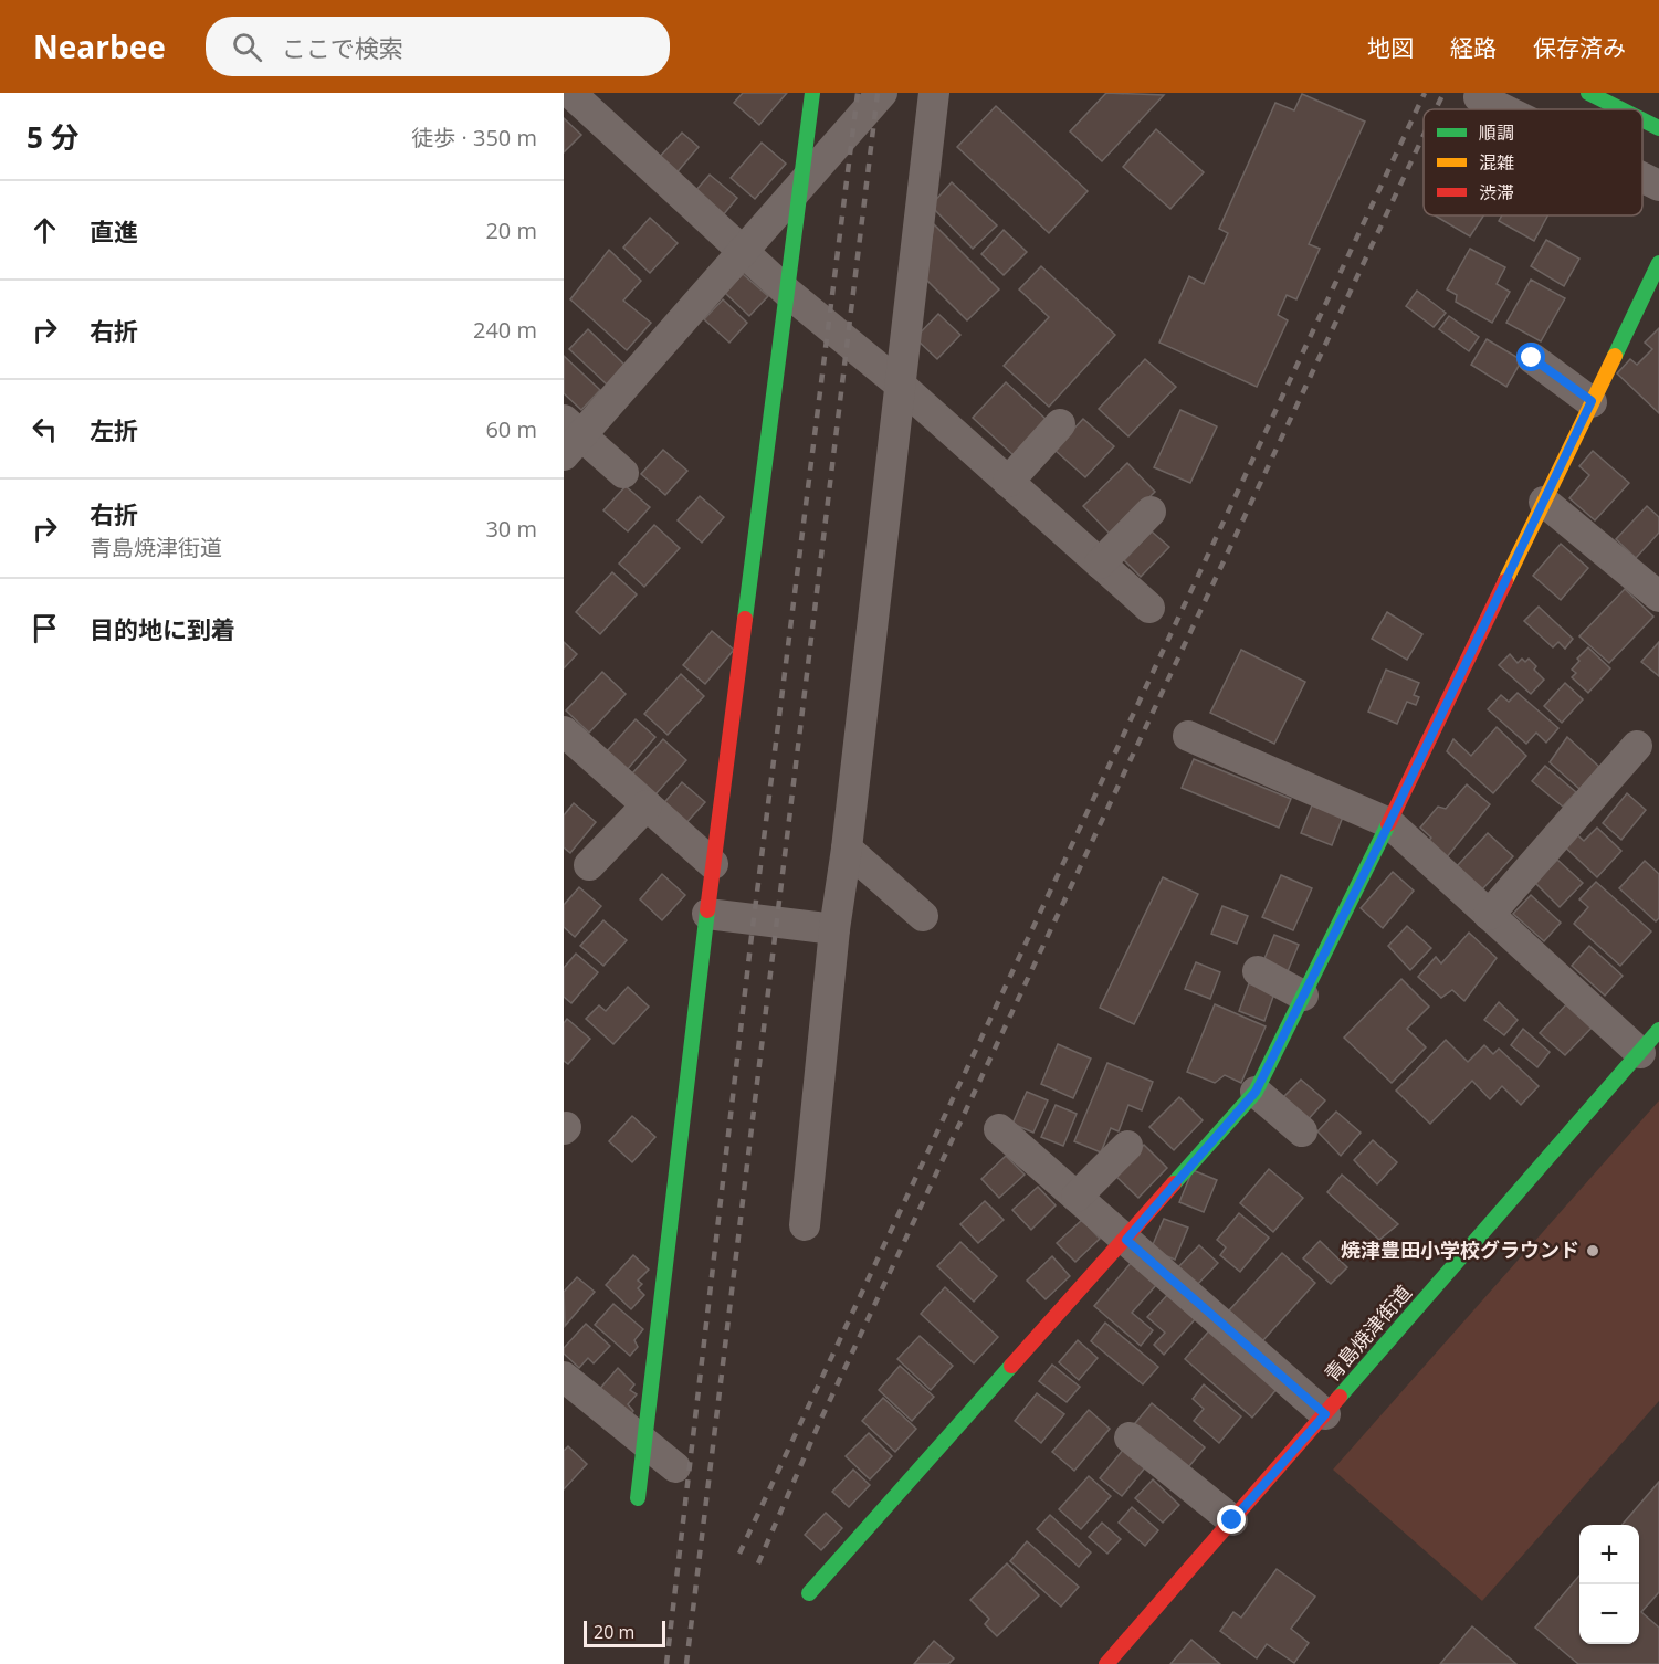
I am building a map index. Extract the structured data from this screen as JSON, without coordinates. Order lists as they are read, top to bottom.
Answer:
{
  "streets": {
    "street": ["青島焼津街道"]
  },
  "places": ["焼津豊田小学校グラウンド"],
  "legend": ["順調", "混雑", "渋滞"],
  "scale_bar": "20 m",
  "page": {
    "header": "Nearbee",
    "search": "ここで検索",
    "nav": ["地図", "経路", "保存済み"],
    "heading": ["5 分", "徒歩 · 350 m"],
    "list": [
      ["直進", "20 m"],
      ["右折", "240 m"],
      ["左折", "60 m"],
      ["右折", "青島焼津街道", "30 m"],
      "目的地に到着"
    ],
    "map_buttons": ["+", "−"],
    "scale": "20 m"
  }
}
